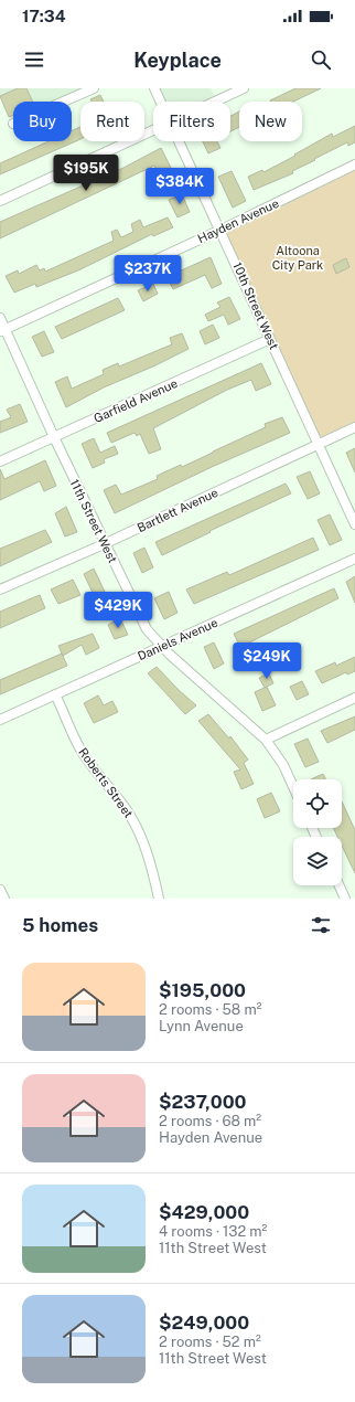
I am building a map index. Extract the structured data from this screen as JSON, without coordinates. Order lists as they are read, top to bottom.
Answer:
{
  "streets": {
    "street": [
      "Hayden Avenue",
      "10th Street West",
      "Garfield Avenue",
      "Bartlett Avenue",
      "11th Street West",
      "Daniels Avenue",
      "Roberts Street"
    ]
  },
  "crossings": [
    ["Hayden Avenue", "10th Street West"],
    ["Hayden Avenue", "11th Street West"],
    ["10th Street West", "Garfield Avenue"],
    ["10th Street West", "Bartlett Avenue"],
    ["Garfield Avenue", "11th Street West"],
    ["Bartlett Avenue", "11th Street West"],
    ["11th Street West", "Daniels Avenue"],
    ["Daniels Avenue", "Roberts Street"]
  ],
  "parks": ["Altoona City Park"],
  "page": {
    "status": "17:34",
    "header": "Keyplace",
    "chip": [
      "Buy",
      "Rent",
      "Filters",
      "New"
    ],
    "price": [
      "$195K",
      "$384K",
      "$237K",
      "$429K",
      "$249K"
    ],
    "heading": "5 homes",
    "list": [
      {
        "name": "$195,000",
        "note": "2 rooms · 58 m² · Lynn Avenue"
      },
      {
        "name": "$237,000",
        "note": "2 rooms · 68 m² · Hayden Avenue"
      },
      {
        "name": "$429,000",
        "note": "4 rooms · 132 m² · 11th Street West"
      },
      {
        "name": "$249,000",
        "note": "2 rooms · 52 m² · 11th Street West"
      }
    ]
  }
}
